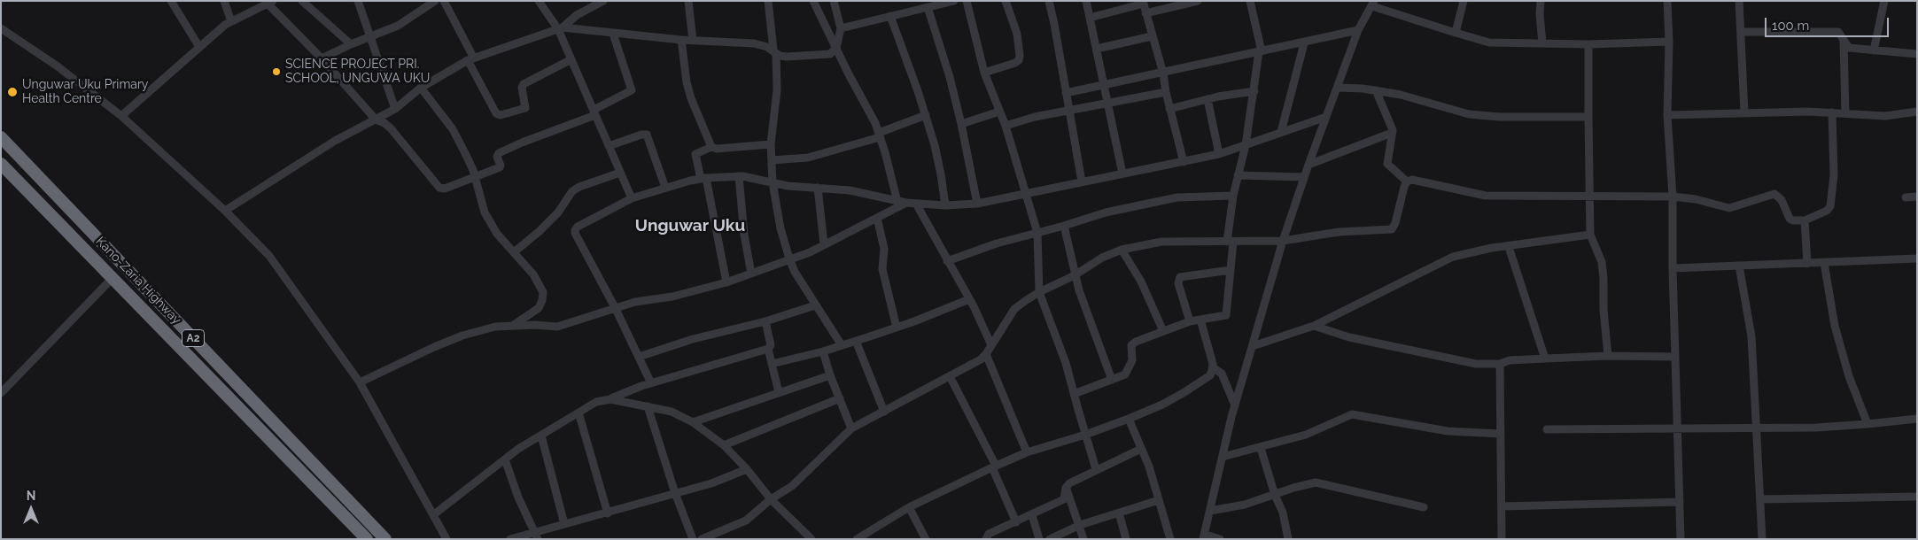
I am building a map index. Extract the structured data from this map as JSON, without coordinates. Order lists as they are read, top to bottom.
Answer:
{
  "streets": {
    "highway": ["Kano-Zaria Highway", "A2"]
  },
  "districts": ["Unguwar Uku"],
  "places": ["SCIENCE PROJECT PRI. SCHOOL, UNGUWA UKU", "Unguwar Uku Primary Health Centre"],
  "scale_bar": "100 m",
  "north": "top"
}
